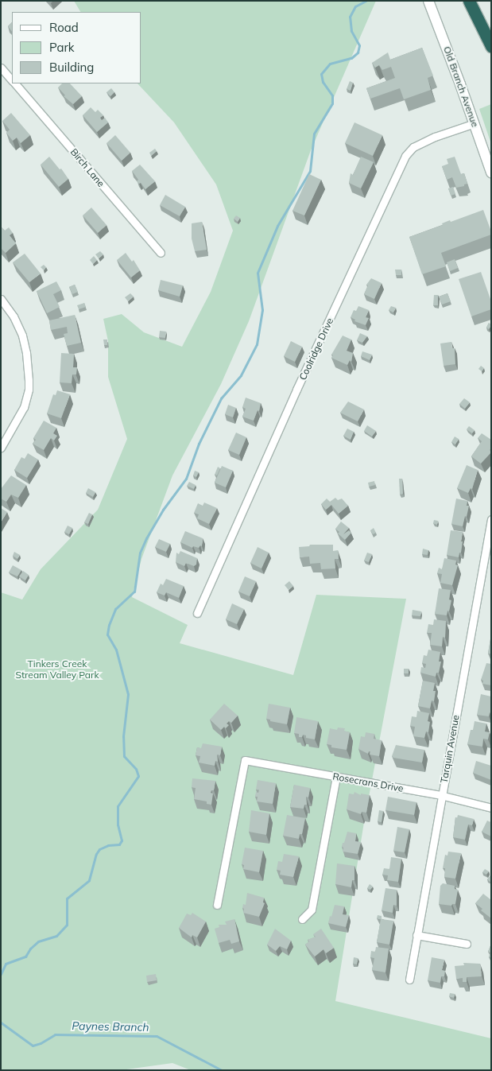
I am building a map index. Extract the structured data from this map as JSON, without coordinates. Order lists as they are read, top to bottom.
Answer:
{
  "streets": {
    "main road": ["Old Branch Avenue"],
    "street": [
      "Birch Lane",
      "Coolridge Drive",
      "Tarquin Avenue",
      "Rosecrans Drive"
    ]
  },
  "crossings": [
    ["Old Branch Avenue", "Coolridge Drive"],
    ["Tarquin Avenue", "Rosecrans Drive"]
  ],
  "water": ["Paynes Branch"],
  "parks": ["Tinkers Creek Stream Valley Park"],
  "legend": ["Road", "Park", "Building"]
}
